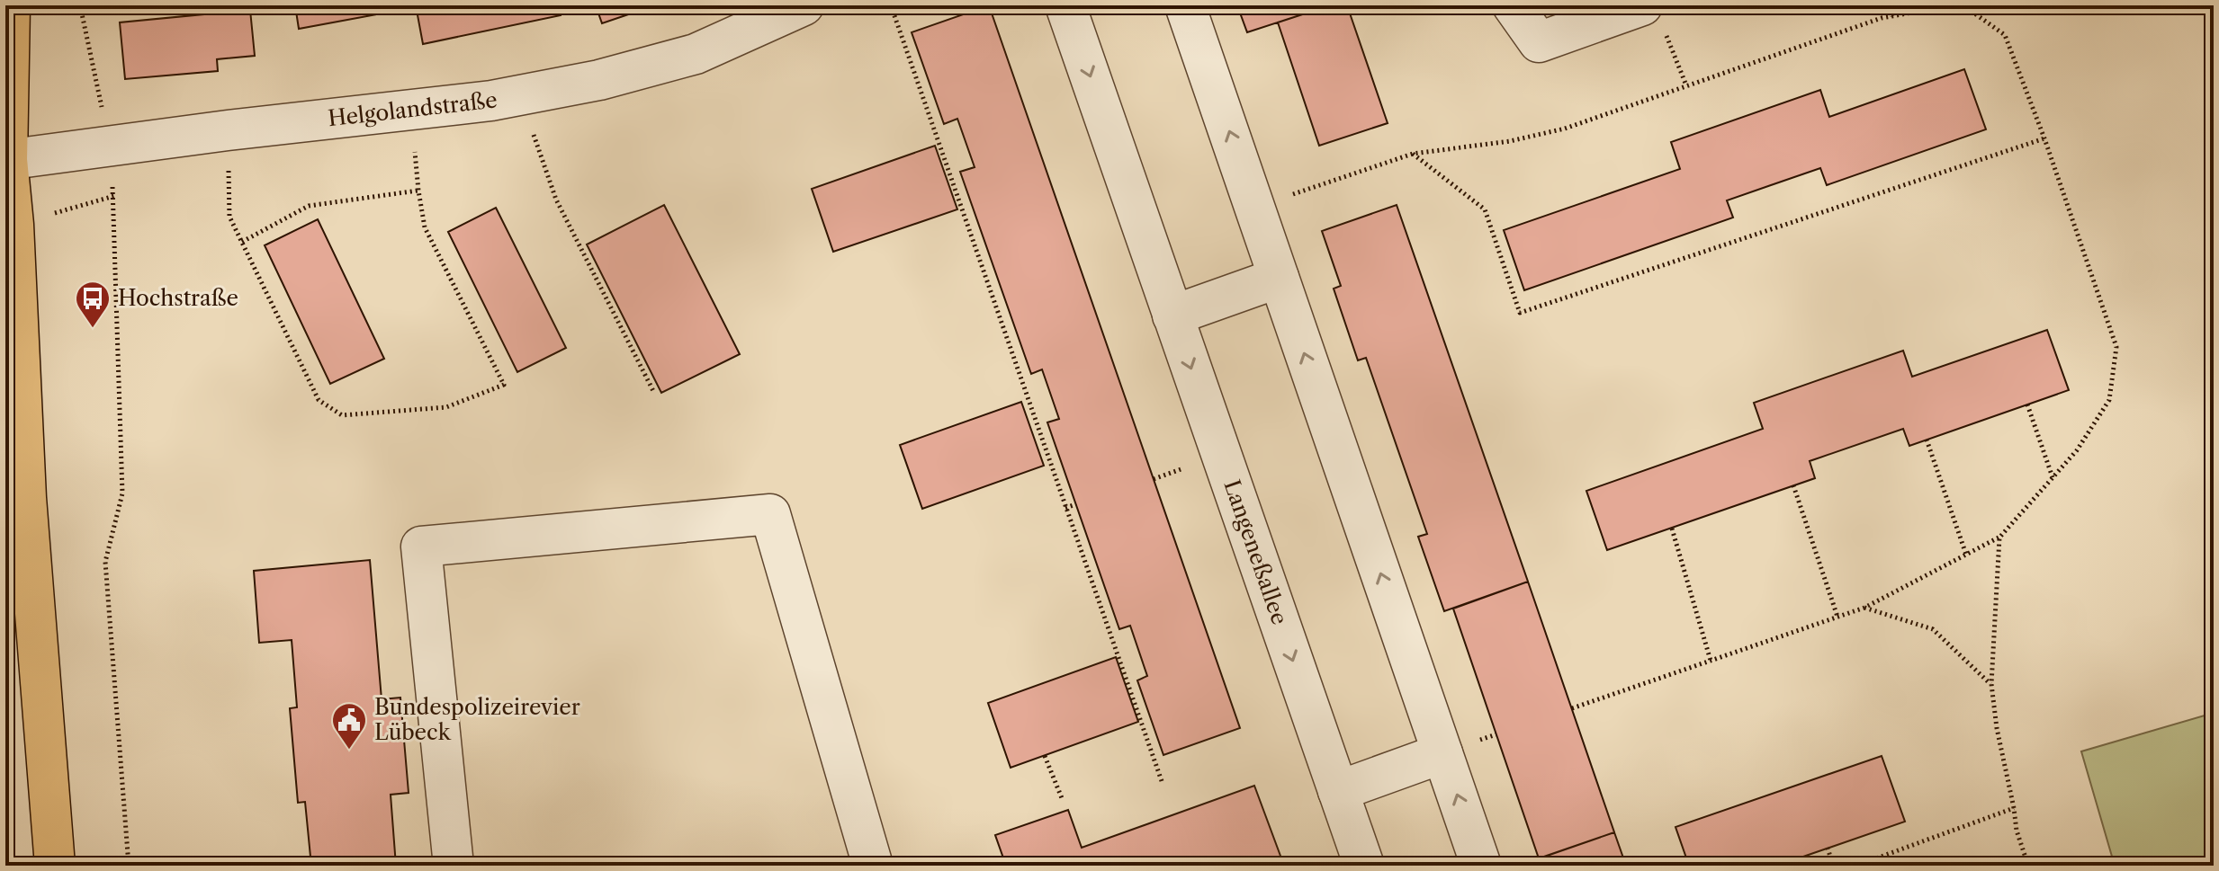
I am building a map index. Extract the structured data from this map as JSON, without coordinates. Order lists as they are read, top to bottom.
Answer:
{
  "streets": {
    "street": ["Helgolandstraße", "Langeneßallee"]
  },
  "places": {
    "bus stop": ["Hochstraße"],
    "public building": ["Bundespolizeirevier Lübeck"]
  }
}
